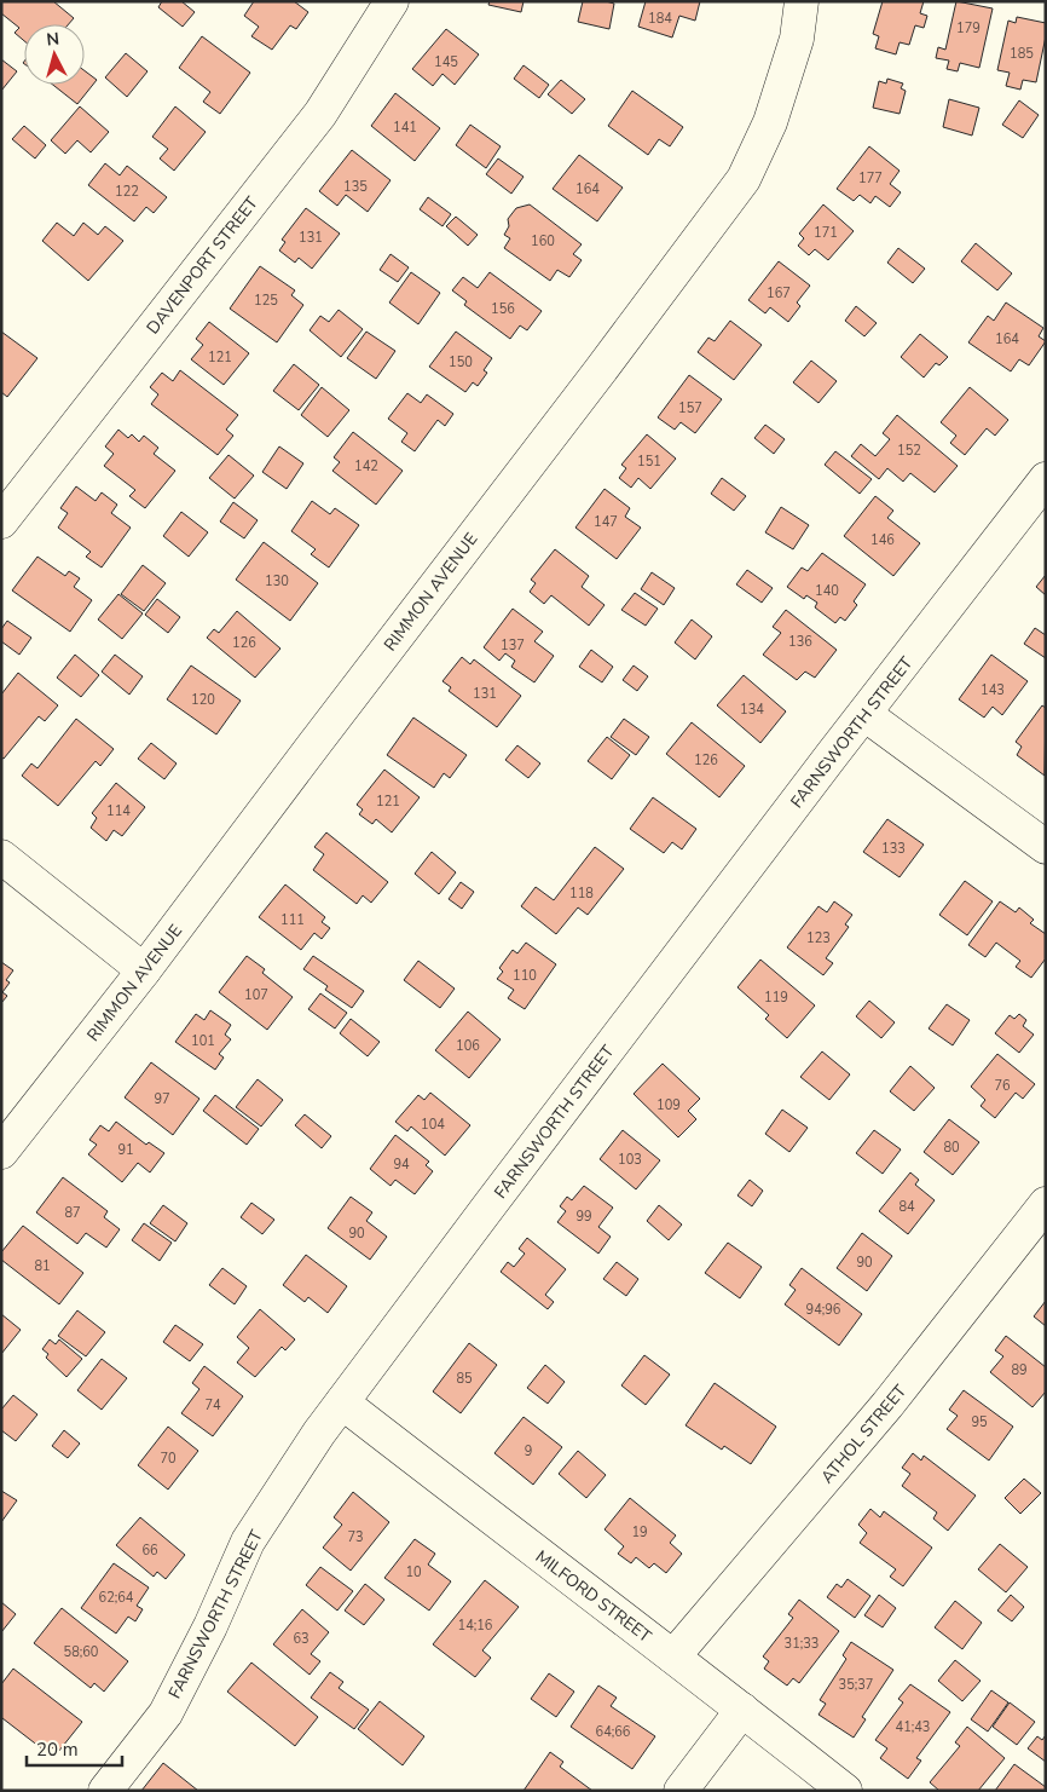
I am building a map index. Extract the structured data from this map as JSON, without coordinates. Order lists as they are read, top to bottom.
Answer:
{
  "streets": {
    "street": [
      "DAVENPORT STREET",
      "RIMMON AVENUE",
      "FARNSWORTH STREET",
      "ATHOL STREET",
      "MILFORD STREET"
    ]
  },
  "crossings": [
    ["FARNSWORTH STREET", "MILFORD STREET"],
    ["ATHOL STREET", "MILFORD STREET"]
  ],
  "house_numbers": [
    "184",
    "179",
    "185",
    "145",
    "141",
    "177",
    "135",
    "164",
    "122",
    "171",
    "131",
    "160",
    "167",
    "125",
    "156",
    "164",
    "121",
    "150",
    "157",
    "152",
    "151",
    "142",
    "147",
    "146",
    "130",
    "140",
    "136",
    "126",
    "137",
    "143",
    "131",
    "120",
    "134",
    "126",
    "121",
    "114",
    "133",
    "118",
    "111",
    "123",
    "110",
    "107",
    "119",
    "101",
    "106",
    "76",
    "97",
    "109",
    "104",
    "80",
    "91",
    "103",
    "94",
    "84",
    "87",
    "99",
    "90",
    "90",
    "81",
    "94;96",
    "89",
    "85",
    "74",
    "95",
    "9",
    "70",
    "19",
    "73",
    "66",
    "10",
    "62;64",
    "14;16",
    "63",
    "31;33",
    "58;60",
    "35;37",
    "41;43",
    "64;66"
  ],
  "scale_bar": "20 m",
  "north": "top"
}
